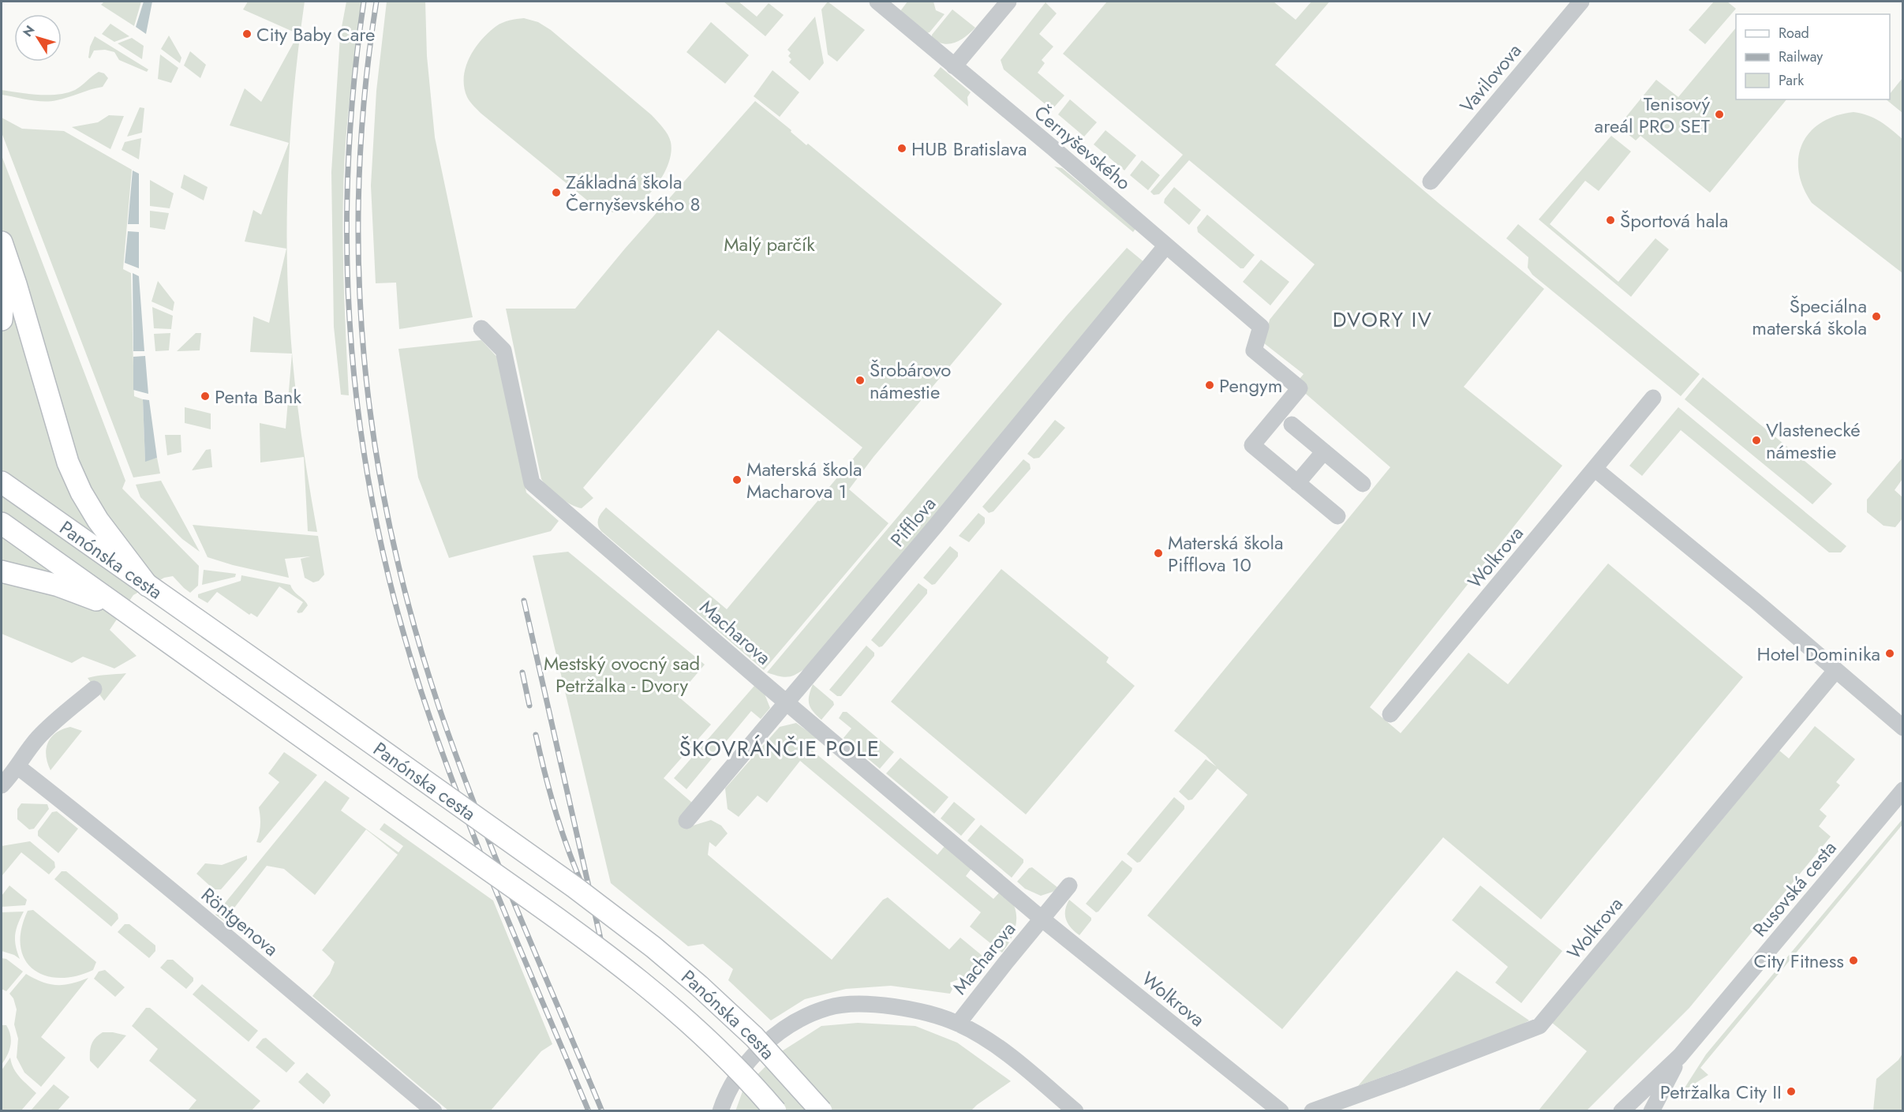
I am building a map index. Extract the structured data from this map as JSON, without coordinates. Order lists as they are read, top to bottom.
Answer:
{
  "streets": {
    "main road": ["Panónska cesta"],
    "street": [
      "Vavilovova",
      "Černyševského",
      "Pifflova",
      "Wolkrova",
      "Macharova",
      "Rusovská cesta",
      "Röntgenova"
    ]
  },
  "crossings": [
    ["Černyševského", "Pifflova"],
    ["Pifflova", "Macharova"],
    ["Wolkrova", "Macharova"]
  ],
  "districts": ["DVORY IV", "ŠKOVRÁNČIE POLE"],
  "parks": ["Malý parčík", "Mestský ovocný sad Petržalka - Dvory"],
  "places": [
    "City Baby Care",
    "Tenisový areál PRO SET",
    "HUB Bratislava",
    "Základná škola Černyševského 8",
    "Športová hala",
    "Špeciálna materská škola",
    "Šrobárovo námestie",
    "Pengym",
    "Penta Bank",
    "Vlastenecké námestie",
    "Materská škola Macharova 1",
    "Materská škola Pifflova 10",
    "Hotel Dominika",
    "City Fitness",
    "Petržalka City II"
  ],
  "legend": ["Road", "Railway", "Park"],
  "north": "top left"
}
